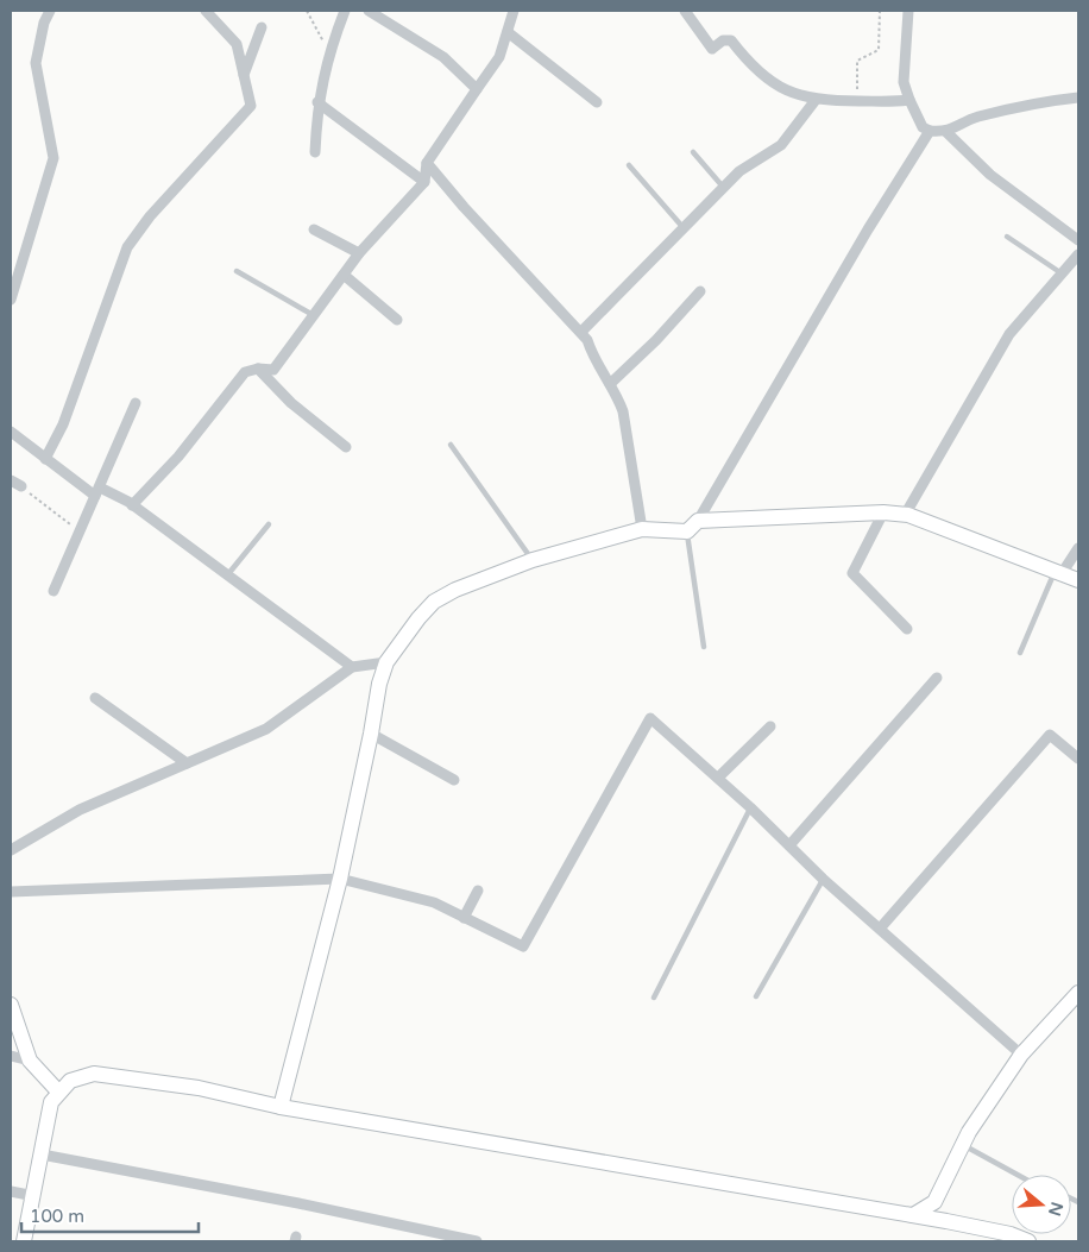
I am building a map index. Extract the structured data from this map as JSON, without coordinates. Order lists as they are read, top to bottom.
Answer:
{
  "scale_bar": "100 m",
  "north": "right"
}
